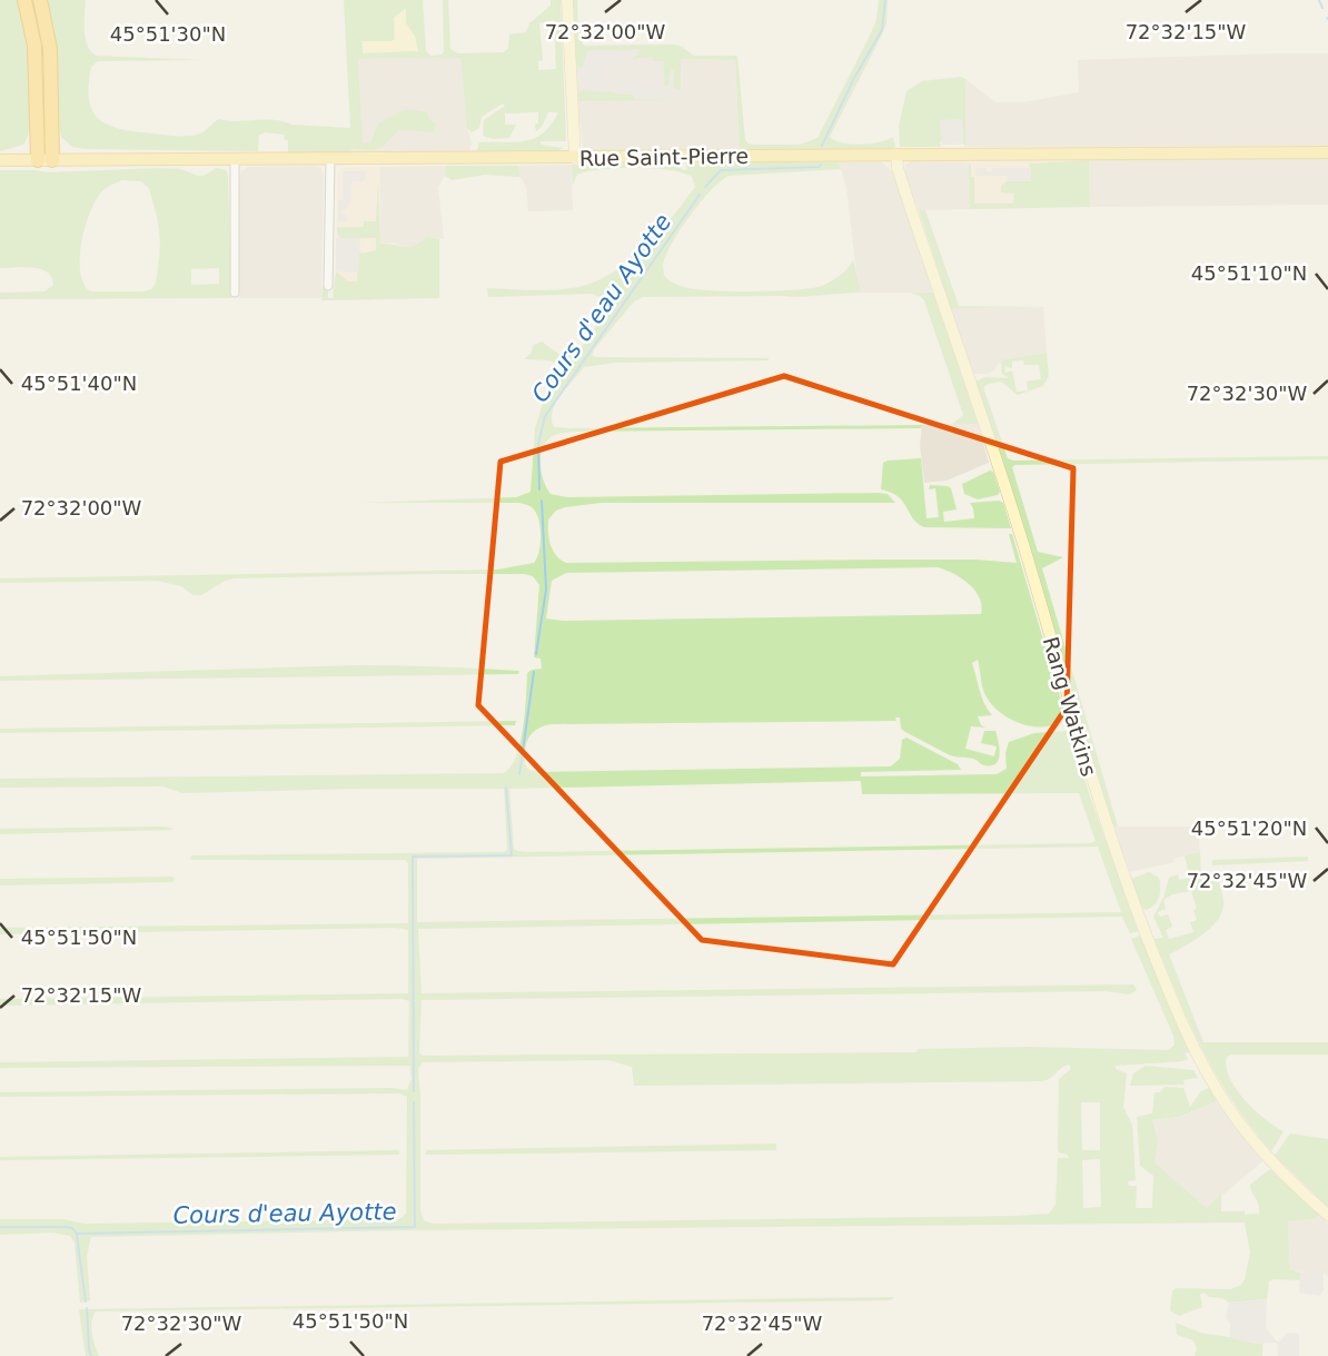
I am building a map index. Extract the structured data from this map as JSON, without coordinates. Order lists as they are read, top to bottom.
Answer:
{
  "streets": {
    "main road": ["Rue Saint-Pierre"],
    "street": ["Rang Watkins"]
  },
  "crossings": [
    ["Rue Saint-Pierre", "Rang Watkins"]
  ],
  "water": ["Cours d'eau Ayotte"],
  "coordinates": [
    "72°32'00\"W",
    "72°32'15\"W",
    "45°51'30\"N",
    "45°51'10\"N",
    "45°51'40\"N",
    "72°32'30\"W",
    "45°51'20\"N",
    "72°32'45\"W",
    "45°51'50\"N"
  ]
}
